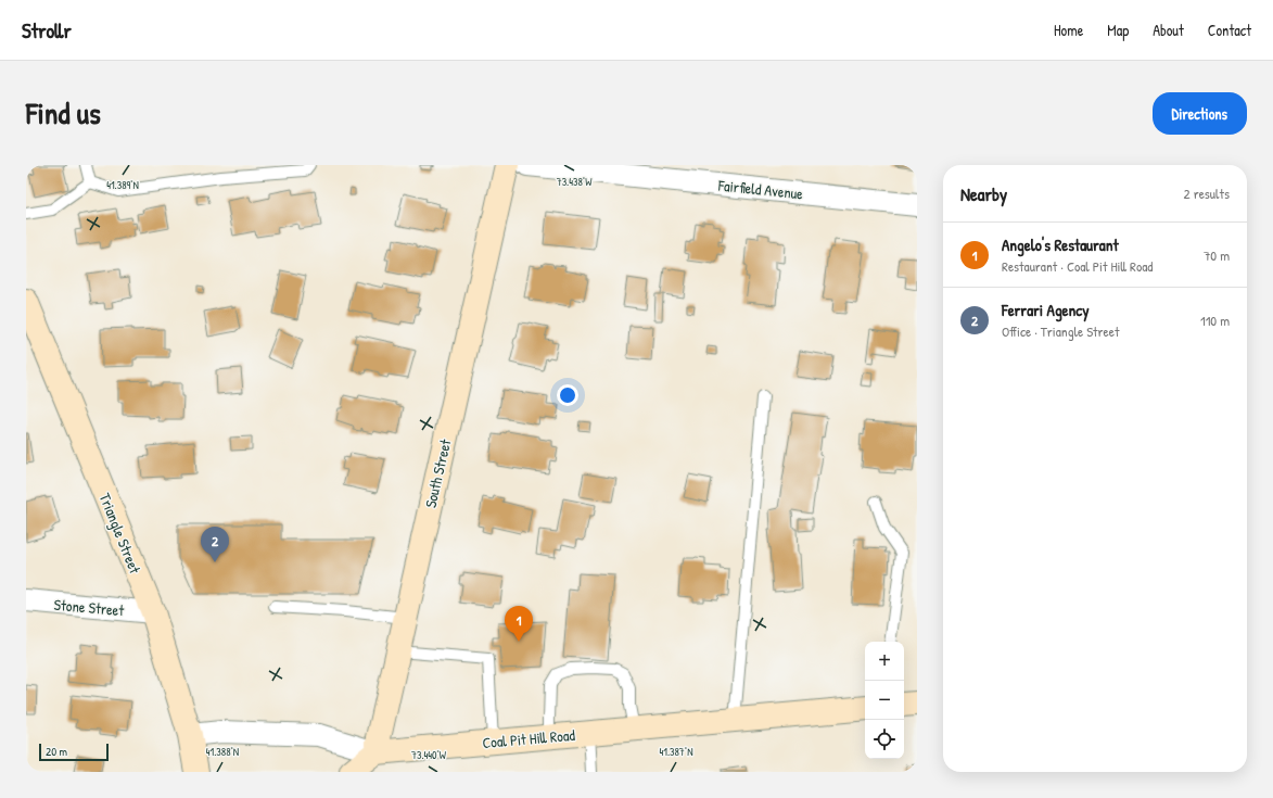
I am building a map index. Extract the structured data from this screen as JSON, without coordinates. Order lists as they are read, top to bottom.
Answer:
{
  "streets": {
    "street": [
      "Fairfield Avenue",
      "South Street",
      "Triangle Street",
      "Stone Street",
      "Coal Pit Hill Road"
    ]
  },
  "crossings": [
    ["South Street", "Coal Pit Hill Road"],
    ["Triangle Street", "Stone Street"],
    ["Triangle Street", "Coal Pit Hill Road"]
  ],
  "scale_bar": "20 m",
  "page": {
    "header": "Strollr",
    "nav": [
      "Home",
      "Map",
      "About",
      "Contact"
    ],
    "title": "Find us",
    "buttons": "Directions",
    "heading": ["Nearby", "2 results"],
    "list": [
      {
        "mark": "1",
        "name": "Angelo's Restaurant",
        "note": "Restaurant · Coal Pit Hill Road",
        "value": "70 m"
      },
      {
        "mark": "2",
        "name": "Ferrari Agency",
        "note": "Office · Triangle Street",
        "value": "110 m"
      }
    ],
    "pins": ["2", "1"],
    "map_buttons": ["+", "−"],
    "scale": "20 m"
  },
  "coordinates": [
    "73.438°W",
    "41.389°N",
    "41.388°N",
    "41.387°N",
    "73.440°W"
  ]
}
